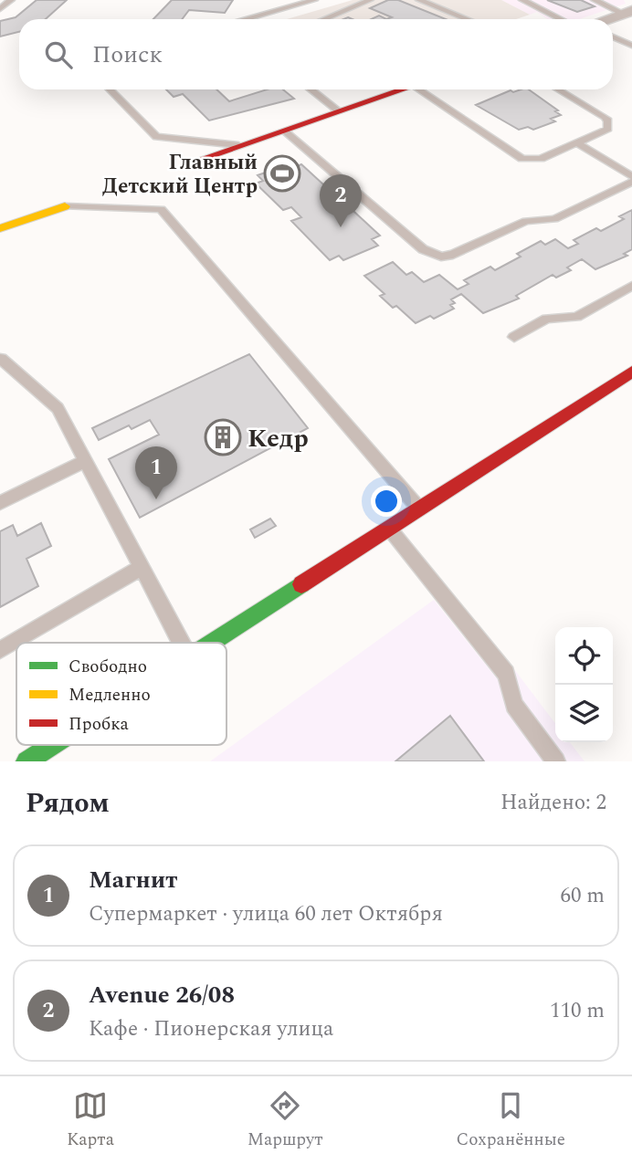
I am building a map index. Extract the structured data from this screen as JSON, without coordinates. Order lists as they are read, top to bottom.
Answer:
{
  "places": {
    "sports": ["Главный Детский Центр"],
    "building": ["Кедр"]
  },
  "legend": ["Свободно", "Медленно", "Пробка"],
  "page": {
    "search": "Поиск",
    "pins": ["2", "1"],
    "heading": ["Рядом", "Найдено: 2"],
    "list": [
      {
        "mark": "1",
        "name": "Магнит",
        "note": "Супермаркет · улица 60 лет Октября",
        "value": "60 m"
      },
      {
        "mark": "2",
        "name": "Avenue 26/08",
        "note": "Кафе · Пионерская улица",
        "value": "110 m"
      }
    ],
    "nav": ["Карта", "Маршрут", "Сохранённые"]
  }
}
